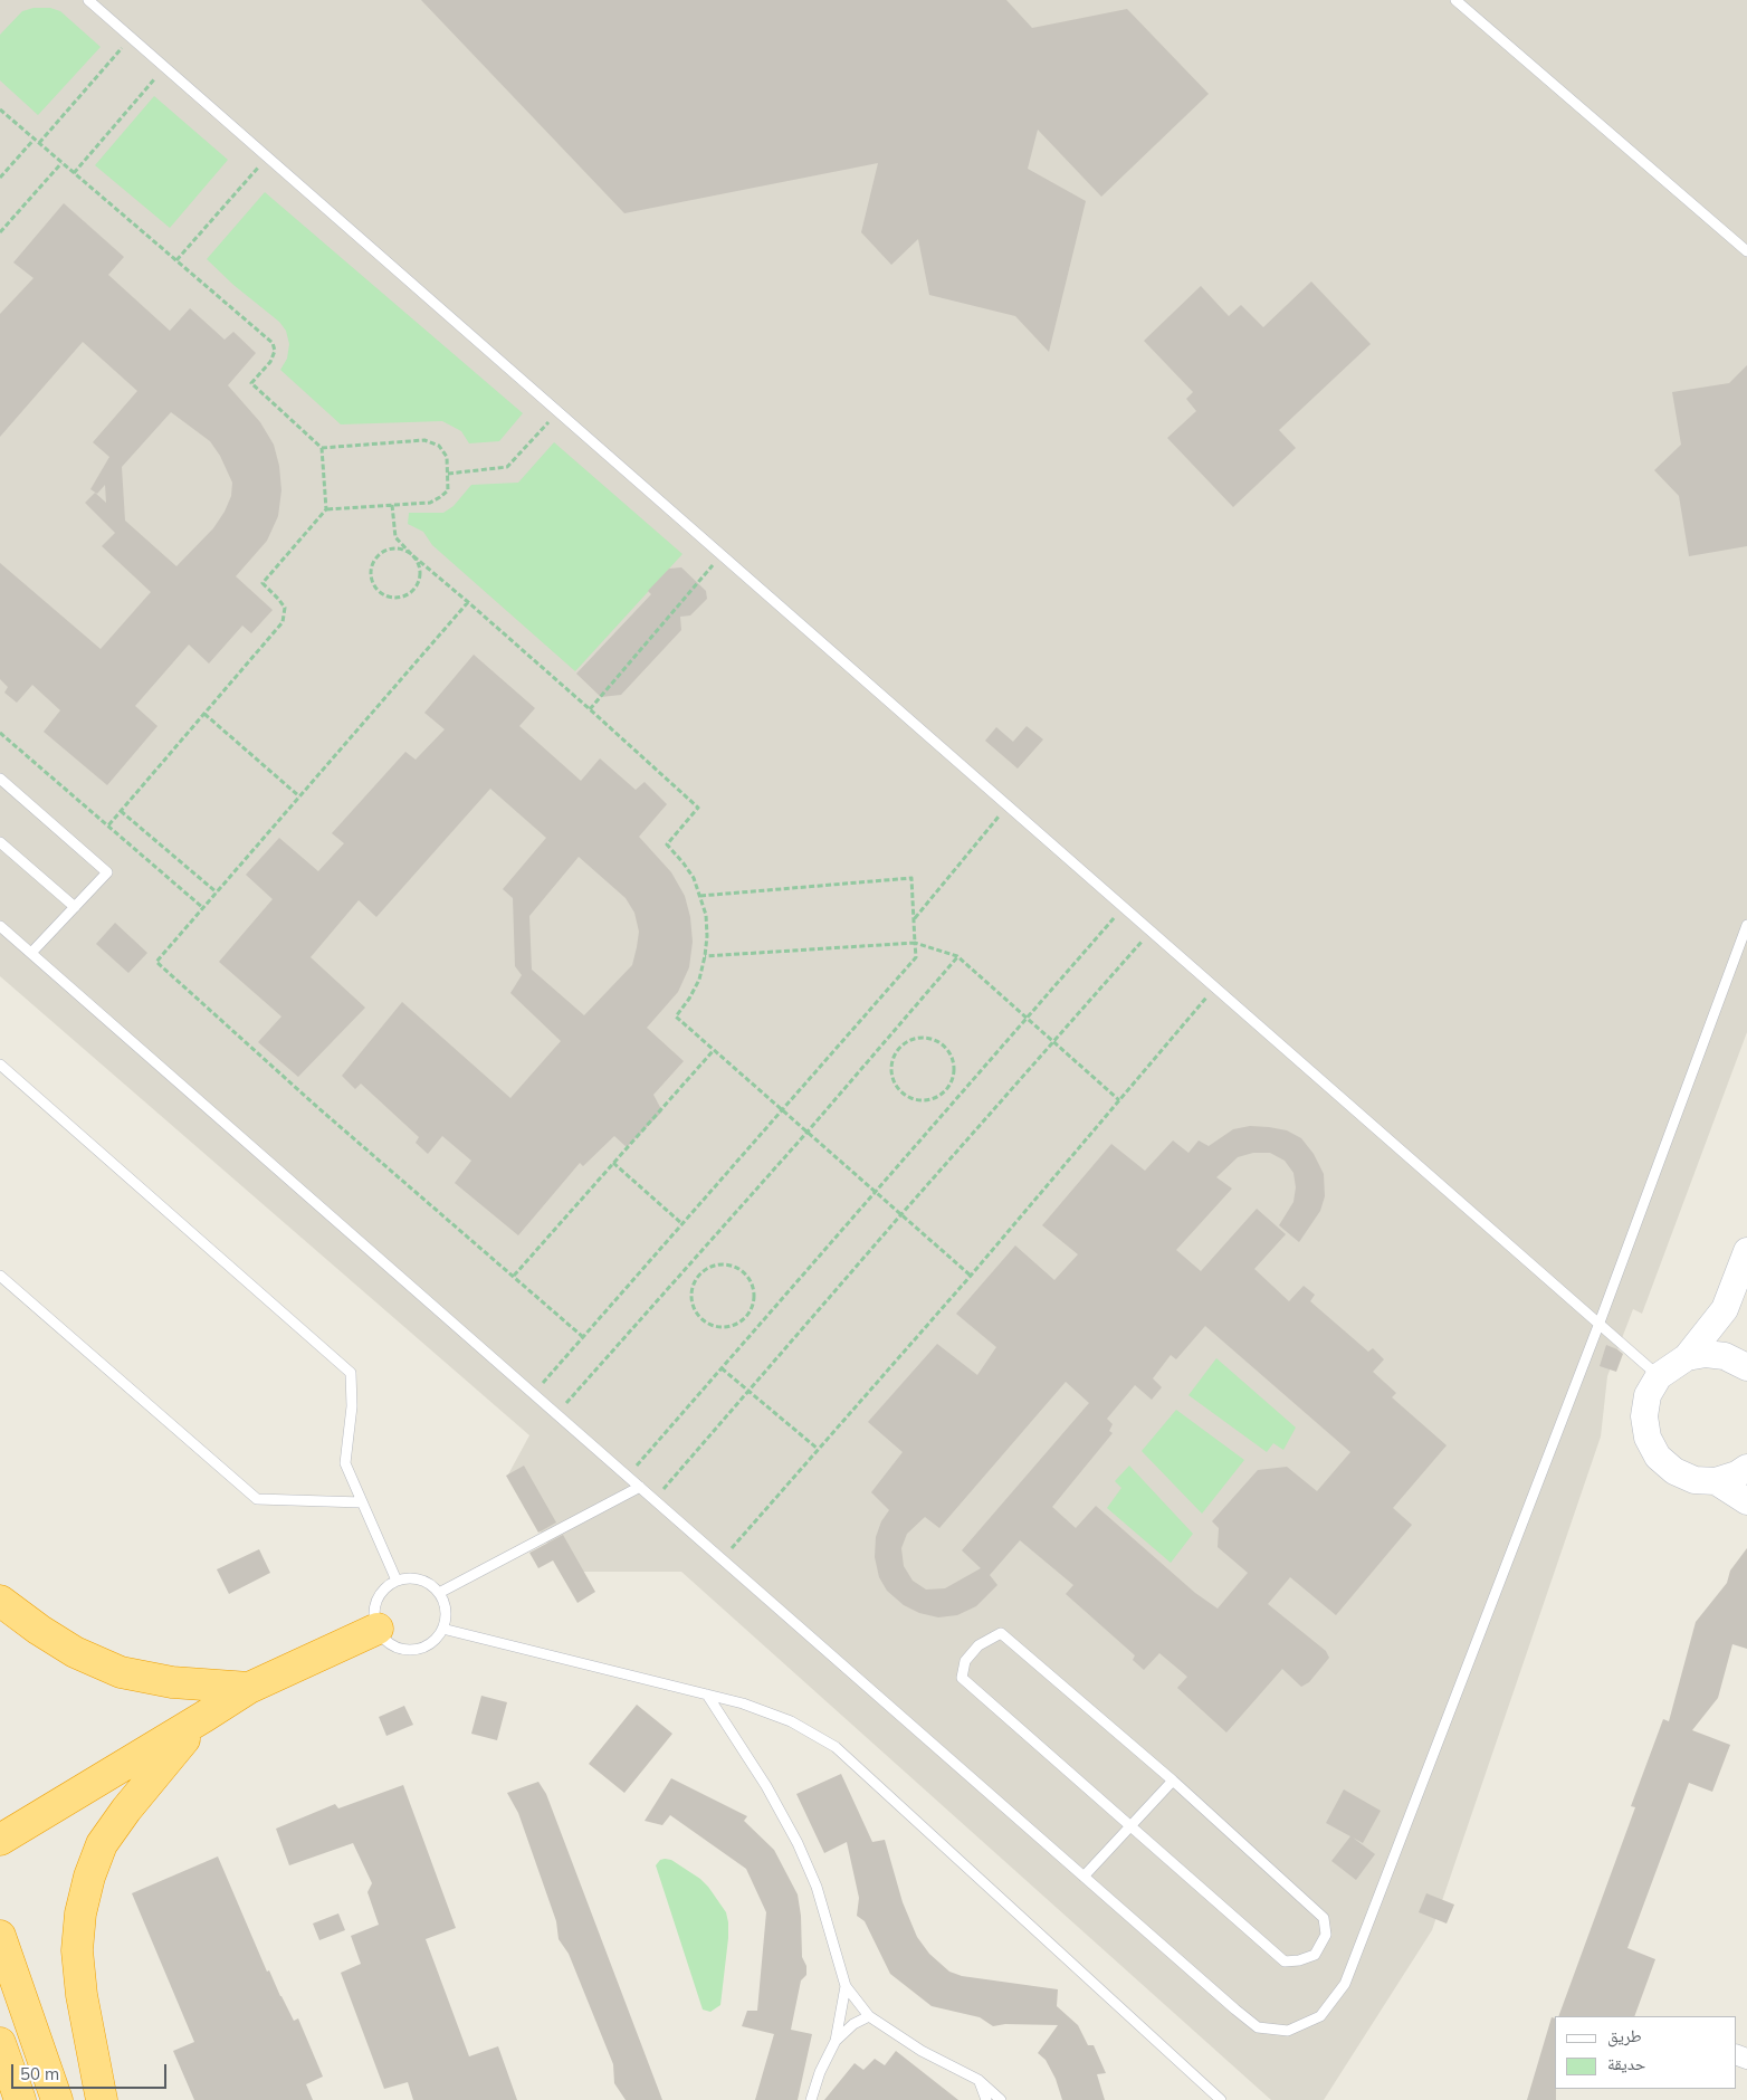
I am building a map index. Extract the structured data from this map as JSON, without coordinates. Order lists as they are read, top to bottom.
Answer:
{
  "legend": ["طريق", "حديقة"],
  "scale_bar": "50 m"
}
